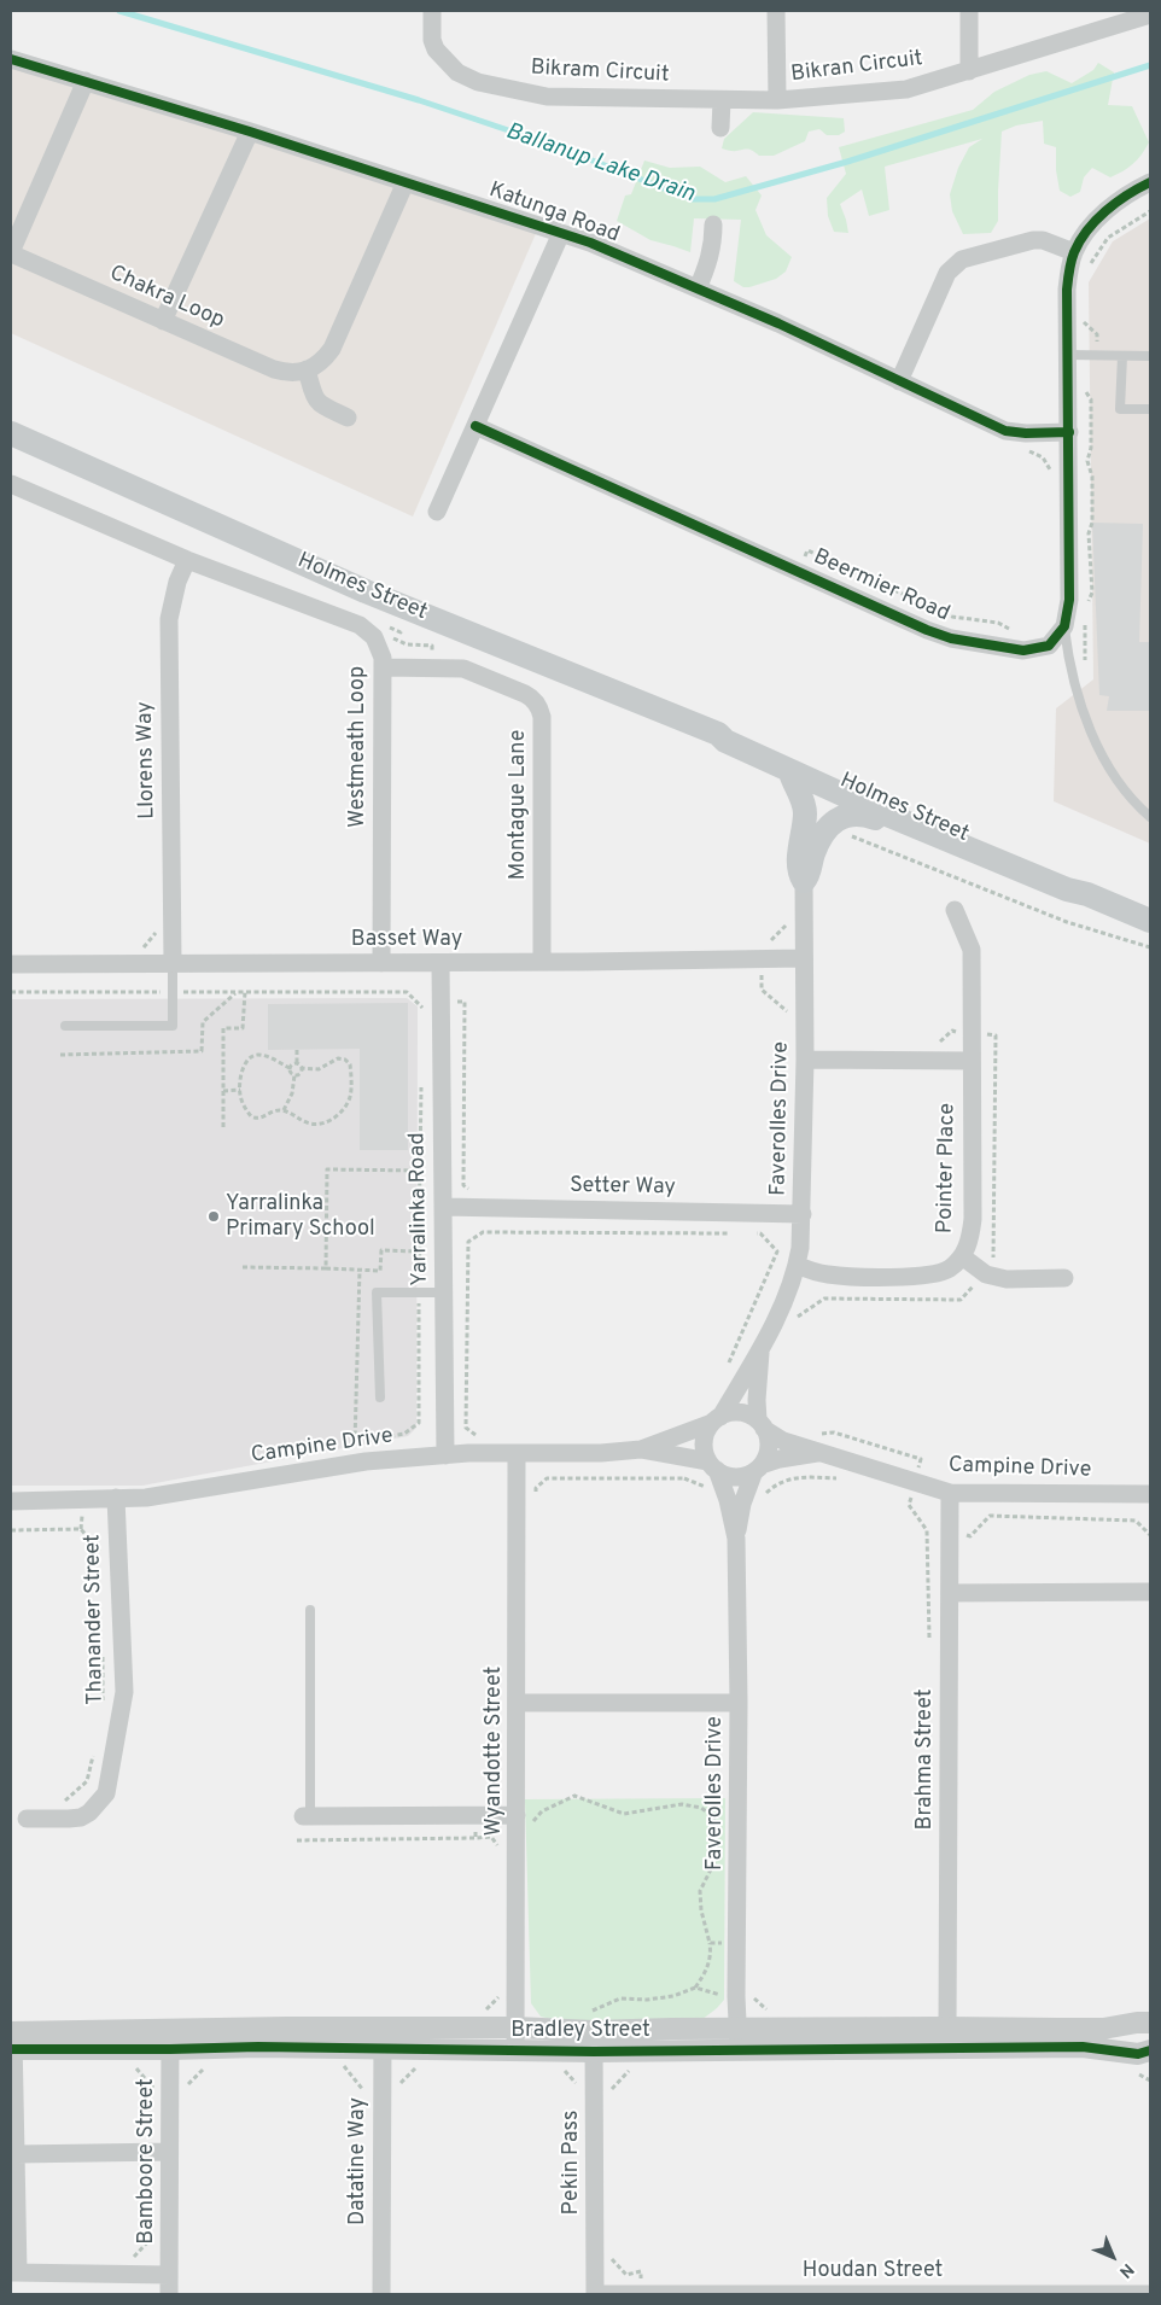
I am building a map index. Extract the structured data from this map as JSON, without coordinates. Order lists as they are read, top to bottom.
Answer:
{
  "streets": {
    "main road": ["Holmes Street"],
    "street": [
      "Bikran Circuit",
      "Bikram Circuit",
      "Katunga Road",
      "Chakra Loop",
      "Beermier Road",
      "Westmeath Loop",
      "Llorens Way",
      "Montague Lane",
      "Basset Way",
      "Faverolles Drive",
      "Pointer Place",
      "Setter Way",
      "Yarralinka Road",
      "Campine Drive",
      "Thanander Street",
      "Wyandotte Street",
      "Brahma Street",
      "Bradley Street",
      "Bamboore Street",
      "Datatine Way",
      "Pekin Pass",
      "Houdan Street"
    ]
  },
  "crossings": [
    ["Bikran Circuit", "Bikram Circuit"],
    ["Westmeath Loop", "Llorens Way"],
    ["Westmeath Loop", "Montague Lane"],
    ["Westmeath Loop", "Basset Way"],
    ["Llorens Way", "Basset Way"],
    ["Montague Lane", "Basset Way"],
    ["Basset Way", "Faverolles Drive"],
    ["Basset Way", "Yarralinka Road"],
    ["Faverolles Drive", "Pointer Place"],
    ["Faverolles Drive", "Setter Way"],
    ["Faverolles Drive", "Campine Drive"],
    ["Faverolles Drive", "Bradley Street"],
    ["Setter Way", "Yarralinka Road"],
    ["Yarralinka Road", "Campine Drive"],
    ["Campine Drive", "Thanander Street"],
    ["Campine Drive", "Wyandotte Street"],
    ["Campine Drive", "Brahma Street"],
    ["Wyandotte Street", "Bradley Street"],
    ["Brahma Street", "Bradley Street"],
    ["Bradley Street", "Bamboore Street"],
    ["Bradley Street", "Datatine Way"],
    ["Bradley Street", "Pekin Pass"],
    ["Pekin Pass", "Houdan Street"]
  ],
  "water": ["Ballanup Lake Drain"],
  "places": ["Yarralinka Primary School"],
  "north": "bottom right"
}
